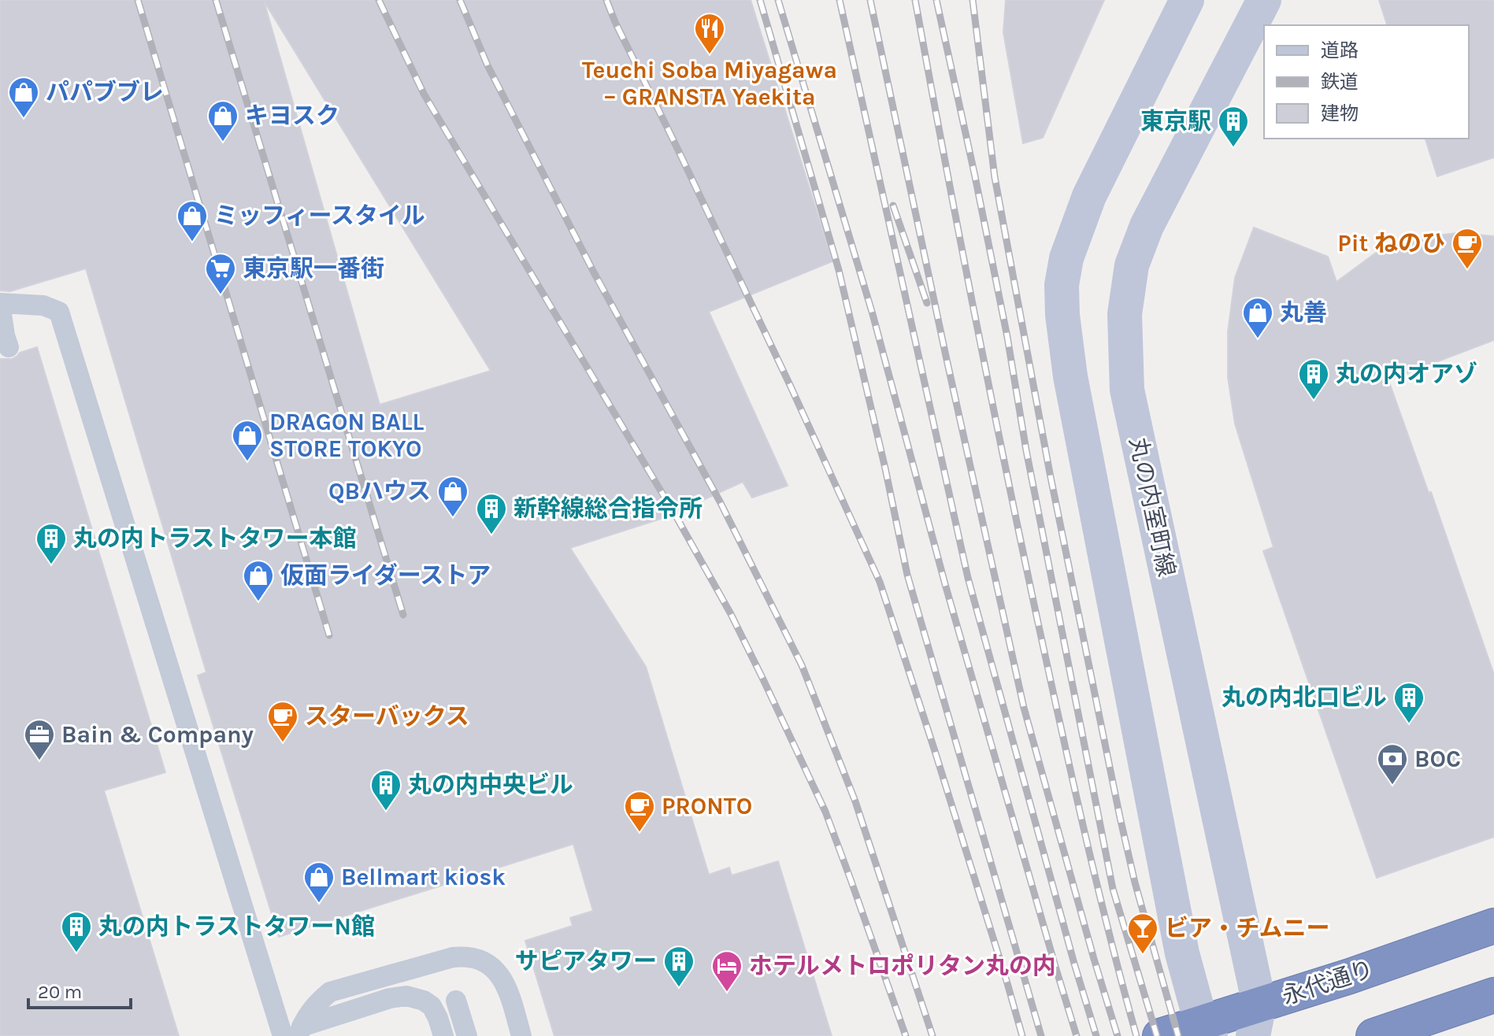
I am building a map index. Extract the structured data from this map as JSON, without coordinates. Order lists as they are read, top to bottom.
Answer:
{
  "streets": {
    "highway": ["永代通り"],
    "main road": ["丸の内室町線"]
  },
  "crossings": [
    ["丸の内室町線", "永代通り"]
  ],
  "places": {
    "restaurant": ["Teuchi Soba Miyagawa – GRANSTA Yaekita"],
    "shop": [
      "パパブブレ",
      "キヨスク",
      "ミッフィースタイル",
      "丸善",
      "DRAGON BALL STORE TOKYO",
      "QBハウス",
      "仮面ライダーストア",
      "Bellmart kiosk"
    ],
    "building": [
      "東京駅",
      "丸の内オアゾ",
      "新幹線総合指令所",
      "丸の内トラストタワー本館",
      "丸の内北口ビル",
      "丸の内中央ビル",
      "丸の内トラストタワーN館",
      "サピアタワー"
    ],
    "cafe": ["Pit ねのひ", "スターバックス", "PRONTO"],
    "supermarket": ["東京駅一番街"],
    "office": ["Bain & Company"],
    "bank": ["BOC"],
    "bar": ["ビア・チムニー"],
    "hotel": ["ホテルメトロポリタン丸の内"]
  },
  "legend": ["道路", "鉄道", "建物"],
  "scale_bar": "20 m"
}
